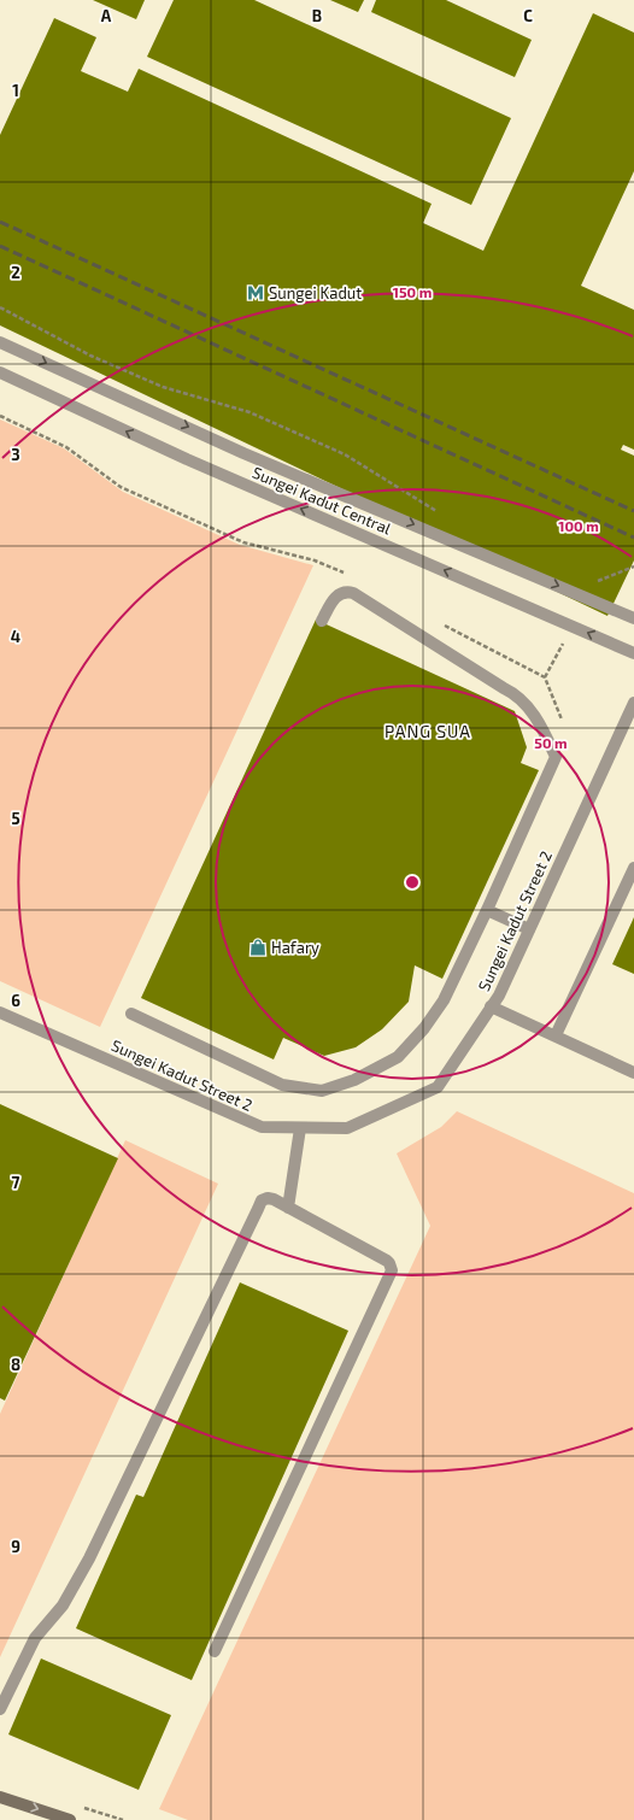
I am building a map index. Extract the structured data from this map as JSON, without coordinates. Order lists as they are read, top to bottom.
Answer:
{
  "streets": {
    "street": ["Sungei Kadut Central", "Sungei Kadut Street 2"]
  },
  "districts": ["PANG SUA"],
  "places": {
    "metro station": ["Sungei Kadut"],
    "shop": ["Hafary"]
  },
  "grid": {
    "columns": ["A", "B", "C"],
    "rows": [
      "1",
      "2",
      "3",
      "4",
      "5",
      "6",
      "7",
      "8",
      "9"
    ]
  },
  "rings": ["150 m", "100 m", "50 m"]
}
